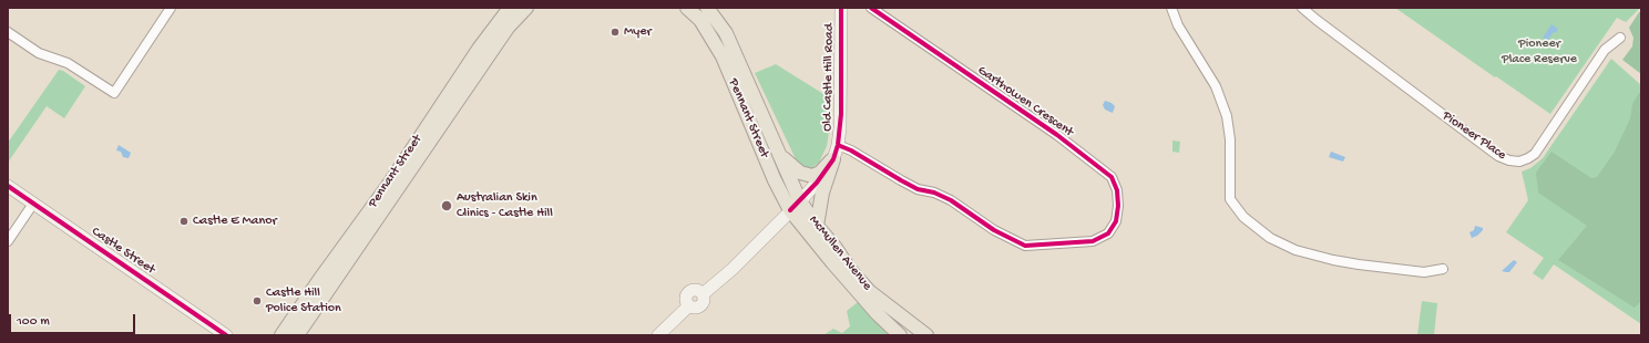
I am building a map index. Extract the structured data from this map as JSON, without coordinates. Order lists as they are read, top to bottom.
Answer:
{
  "streets": {
    "main road": ["Pennant Street", "McMullen Avenue"],
    "street": [
      "Old Castle Hill Road",
      "Garthowen Crescent",
      "Pioneer Place",
      "Castle Street"
    ]
  },
  "crossings": [
    ["Old Castle Hill Road", "Garthowen Crescent"],
    ["Old Castle Hill Road", "Pennant Street"],
    ["Old Castle Hill Road", "McMullen Avenue"],
    ["Pennant Street", "McMullen Avenue"]
  ],
  "parks": ["Pioneer Place Reserve"],
  "places": [
    "Myer",
    "Australian Skin Clinics - Castle Hill",
    "Castle E Manor",
    "Castle Hill Police Station"
  ],
  "scale_bar": "100 m"
}
